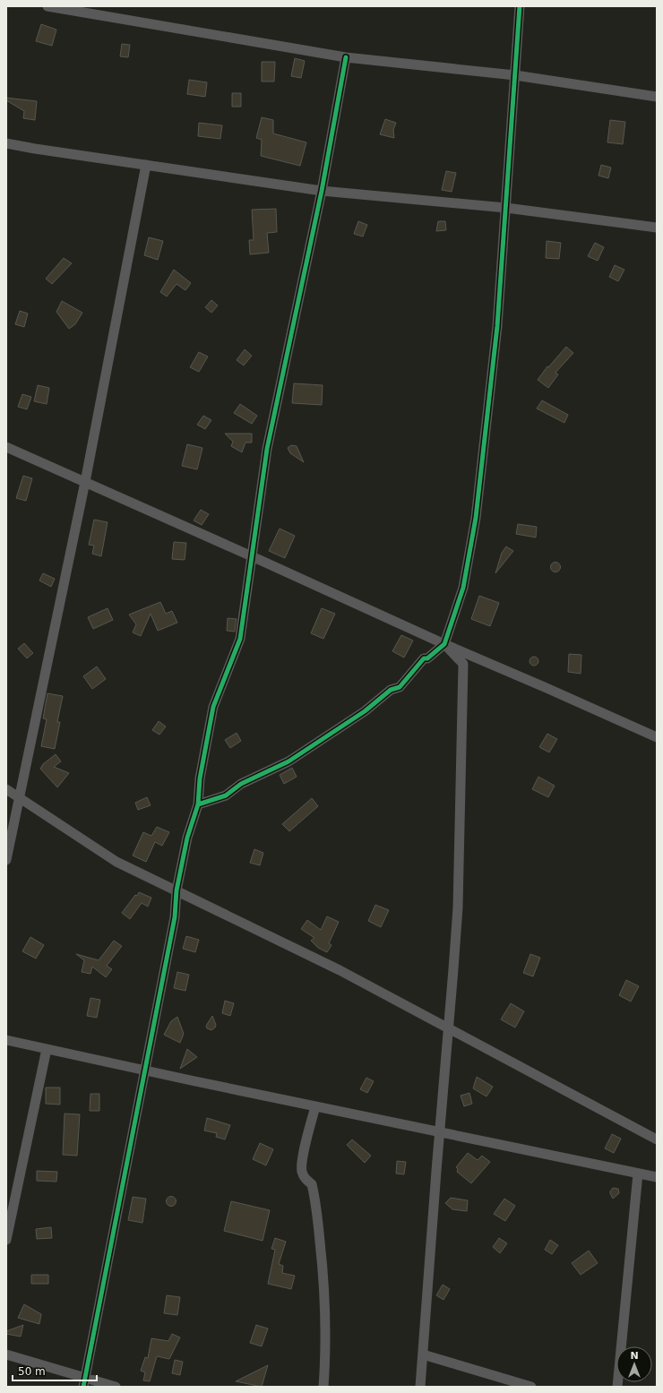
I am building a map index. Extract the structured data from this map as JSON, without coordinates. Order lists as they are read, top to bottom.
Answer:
{
  "scale_bar": "50 m",
  "north": "top"
}
